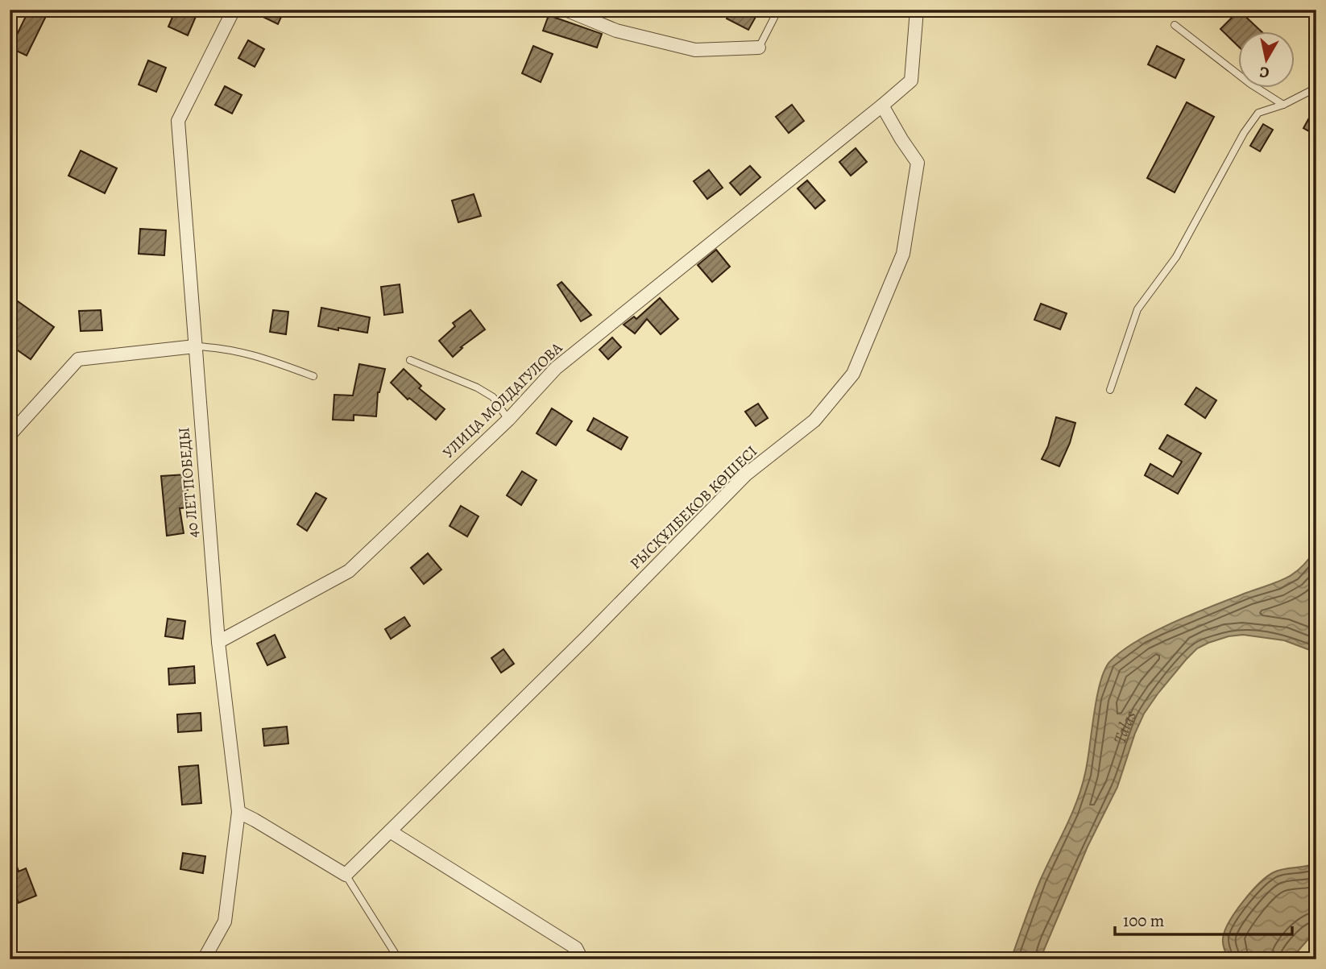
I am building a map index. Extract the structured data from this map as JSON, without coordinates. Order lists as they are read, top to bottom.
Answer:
{
  "streets": {
    "street": ["УЛИЦА МОЛДАГУЛОВА", "40 ЛЕТ ПОБЕДЫ", "РЫСҚҰЛБЕКОВ КӨШЕСІ"]
  },
  "crossings": [
    ["УЛИЦА МОЛДАГУЛОВА", "40 ЛЕТ ПОБЕДЫ"],
    ["УЛИЦА МОЛДАГУЛОВА", "РЫСҚҰЛБЕКОВ КӨШЕСІ"]
  ],
  "water": ["Talas"],
  "scale_bar": "100 m",
  "north": "bottom"
}
